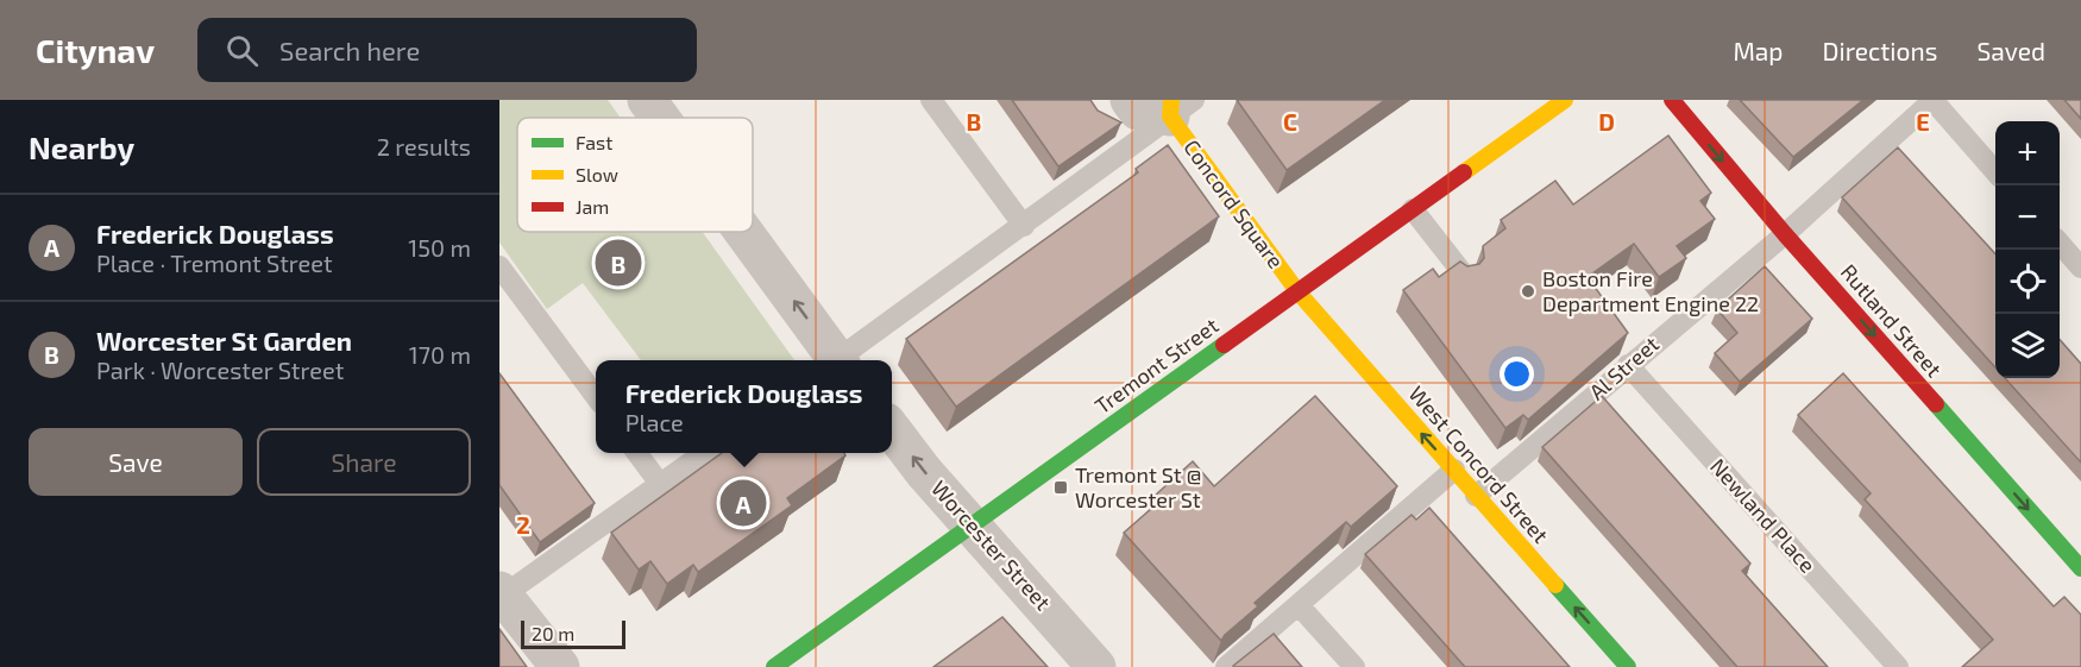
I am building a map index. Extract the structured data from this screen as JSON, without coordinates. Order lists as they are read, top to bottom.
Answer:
{
  "streets": {
    "street": [
      "Concord Square",
      "Rutland Street",
      "Tremont Street",
      "West Concord Street",
      "Worcester Street"
    ],
    "lane": ["Al Street", "Newland Place"]
  },
  "crossings": [
    ["Concord Square", "Tremont Street"],
    ["Concord Square", "West Concord Street"],
    ["Rutland Street", "Al Street"],
    ["Tremont Street", "West Concord Street"],
    ["Tremont Street", "Worcester Street"],
    ["Al Street", "West Concord Street"],
    ["Al Street", "Newland Place"]
  ],
  "one_way": ["Rutland Street", "West Concord Street", "Worcester Street"],
  "places": {
    "other": ["Boston Fire Department Engine 22"],
    "transit": ["Tremont St @ Worcester St"]
  },
  "legend": ["Fast", "Slow", "Jam"],
  "scale_bar": "20 m",
  "page": {
    "header": "Citynav",
    "search": "Search here",
    "nav": ["Map", "Directions", "Saved"],
    "heading": ["Nearby", "2 results"],
    "map_buttons": ["+", "−"],
    "list": [
      {
        "mark": "A",
        "name": "Frederick Douglass",
        "note": "Place · Tremont Street",
        "value": "150 m"
      },
      {
        "mark": "B",
        "name": "Worcester St Garden",
        "note": "Park · Worcester Street",
        "value": "170 m"
      }
    ],
    "pins": ["B", "A"],
    "popup": ["Frederick Douglass", "Place"],
    "buttons": ["Save", "Share"],
    "scale": "20 m"
  },
  "grid": {
    "columns": [
      "B",
      "C",
      "D",
      "E"
    ],
    "rows": ["2"]
  }
}
